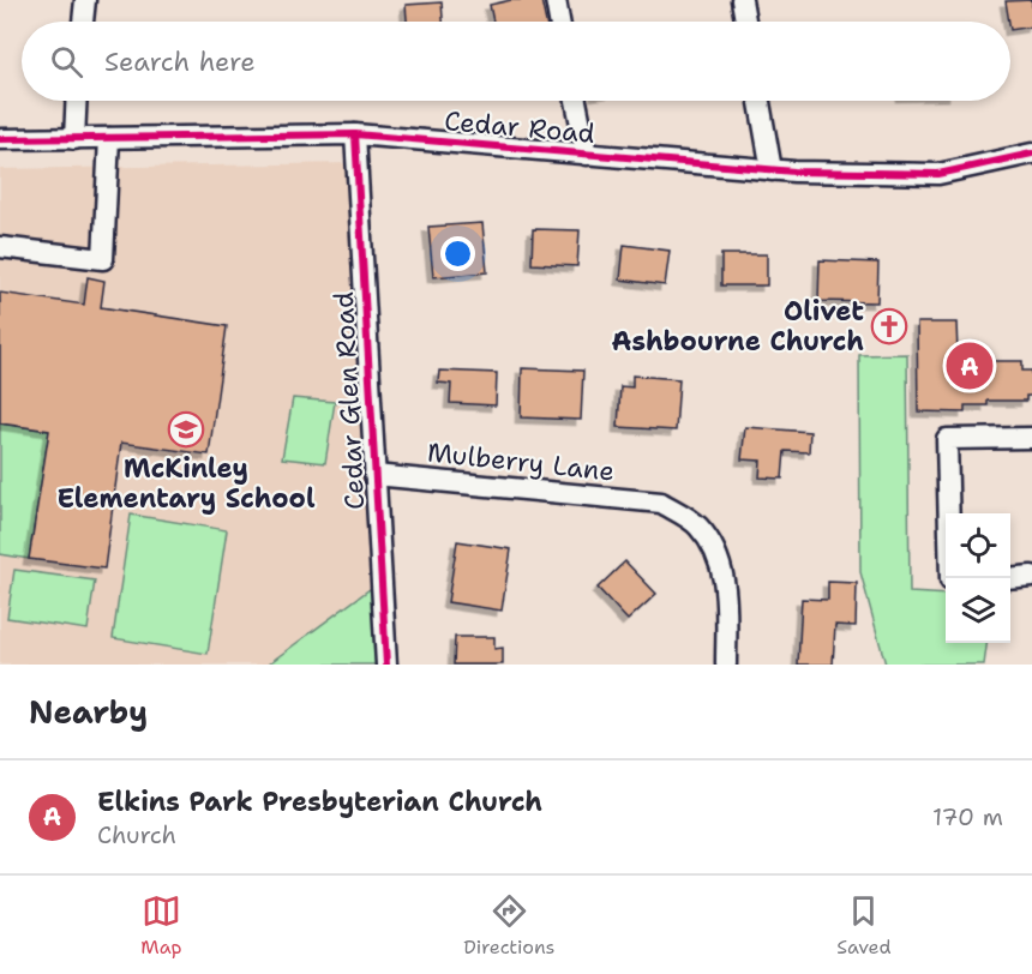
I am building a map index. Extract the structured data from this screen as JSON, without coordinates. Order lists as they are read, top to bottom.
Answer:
{
  "streets": {
    "street": ["Cedar Road", "Cedar Glen Road", "Mulberry Lane"]
  },
  "crossings": [
    ["Cedar Road", "Cedar Glen Road"],
    ["Cedar Glen Road", "Mulberry Lane"]
  ],
  "places": {
    "church": ["Olivet Ashbourne Church"],
    "school or university": ["McKinley Elementary School"]
  },
  "page": {
    "search": "Search here",
    "pins": "A",
    "heading": "Nearby",
    "list": [
      {
        "mark": "A",
        "name": "Elkins Park Presbyterian Church",
        "note": "Church",
        "value": "170 m"
      }
    ],
    "nav": ["Map", "Directions", "Saved"]
  }
}
